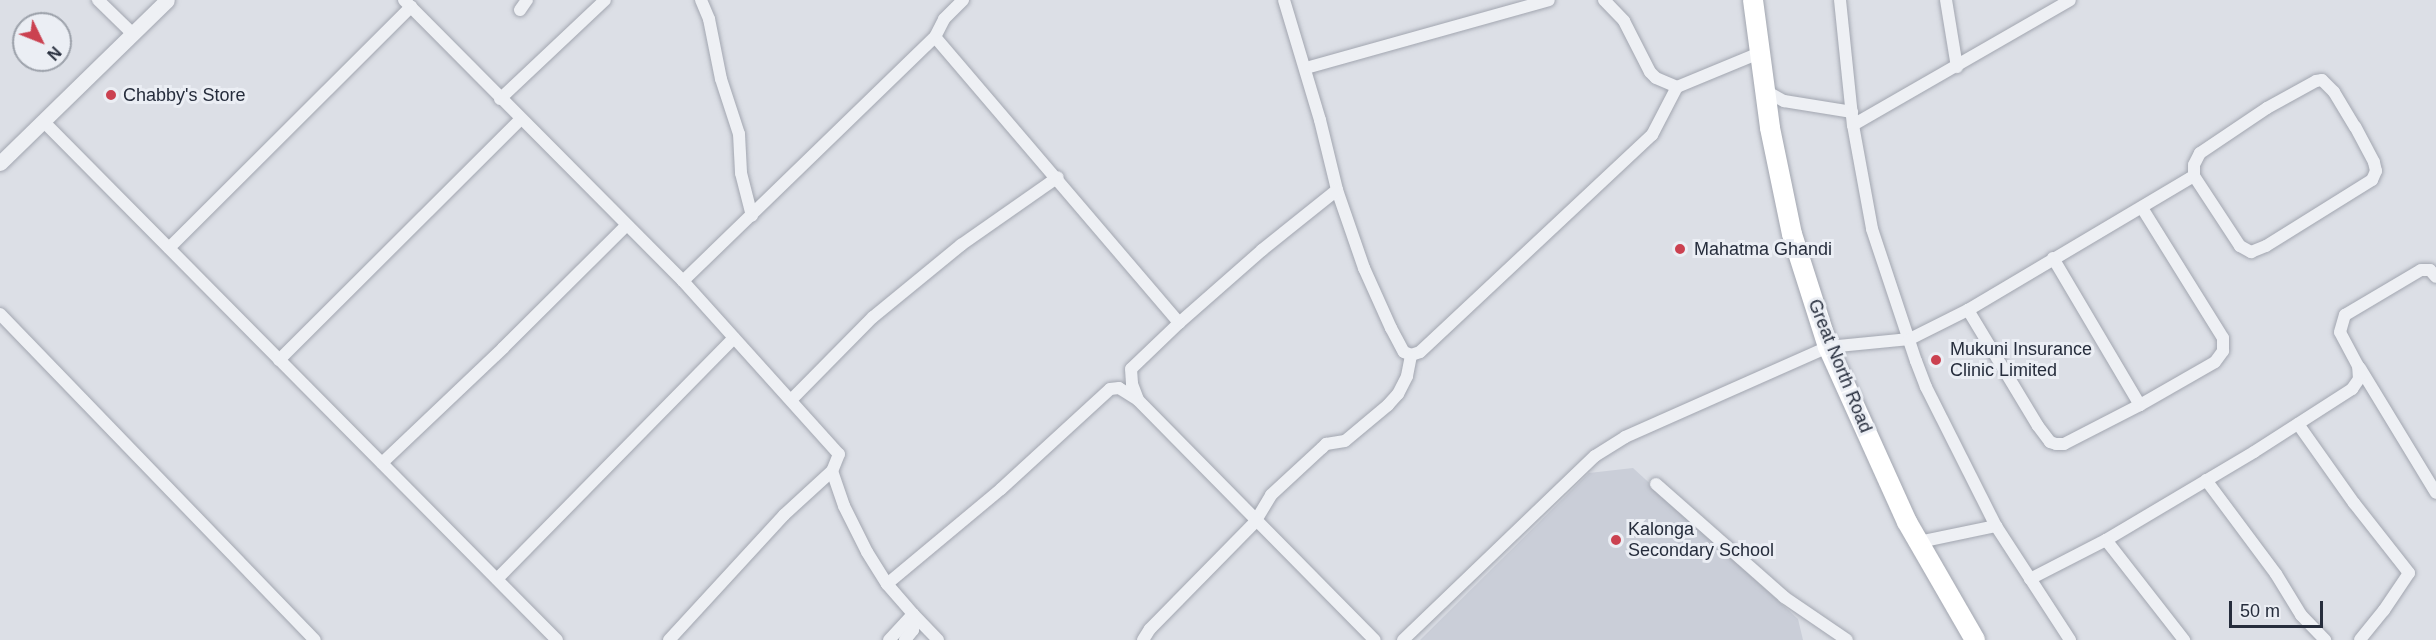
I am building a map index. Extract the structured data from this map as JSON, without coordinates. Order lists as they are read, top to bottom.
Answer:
{
  "streets": {
    "highway": ["Great North Road"]
  },
  "places": [
    "Chabby's Store",
    "Mahatma Ghandi",
    "Mukuni Insurance Clinic Limited",
    "Kalonga Secondary School"
  ],
  "scale_bar": "50 m",
  "north": "bottom right"
}
